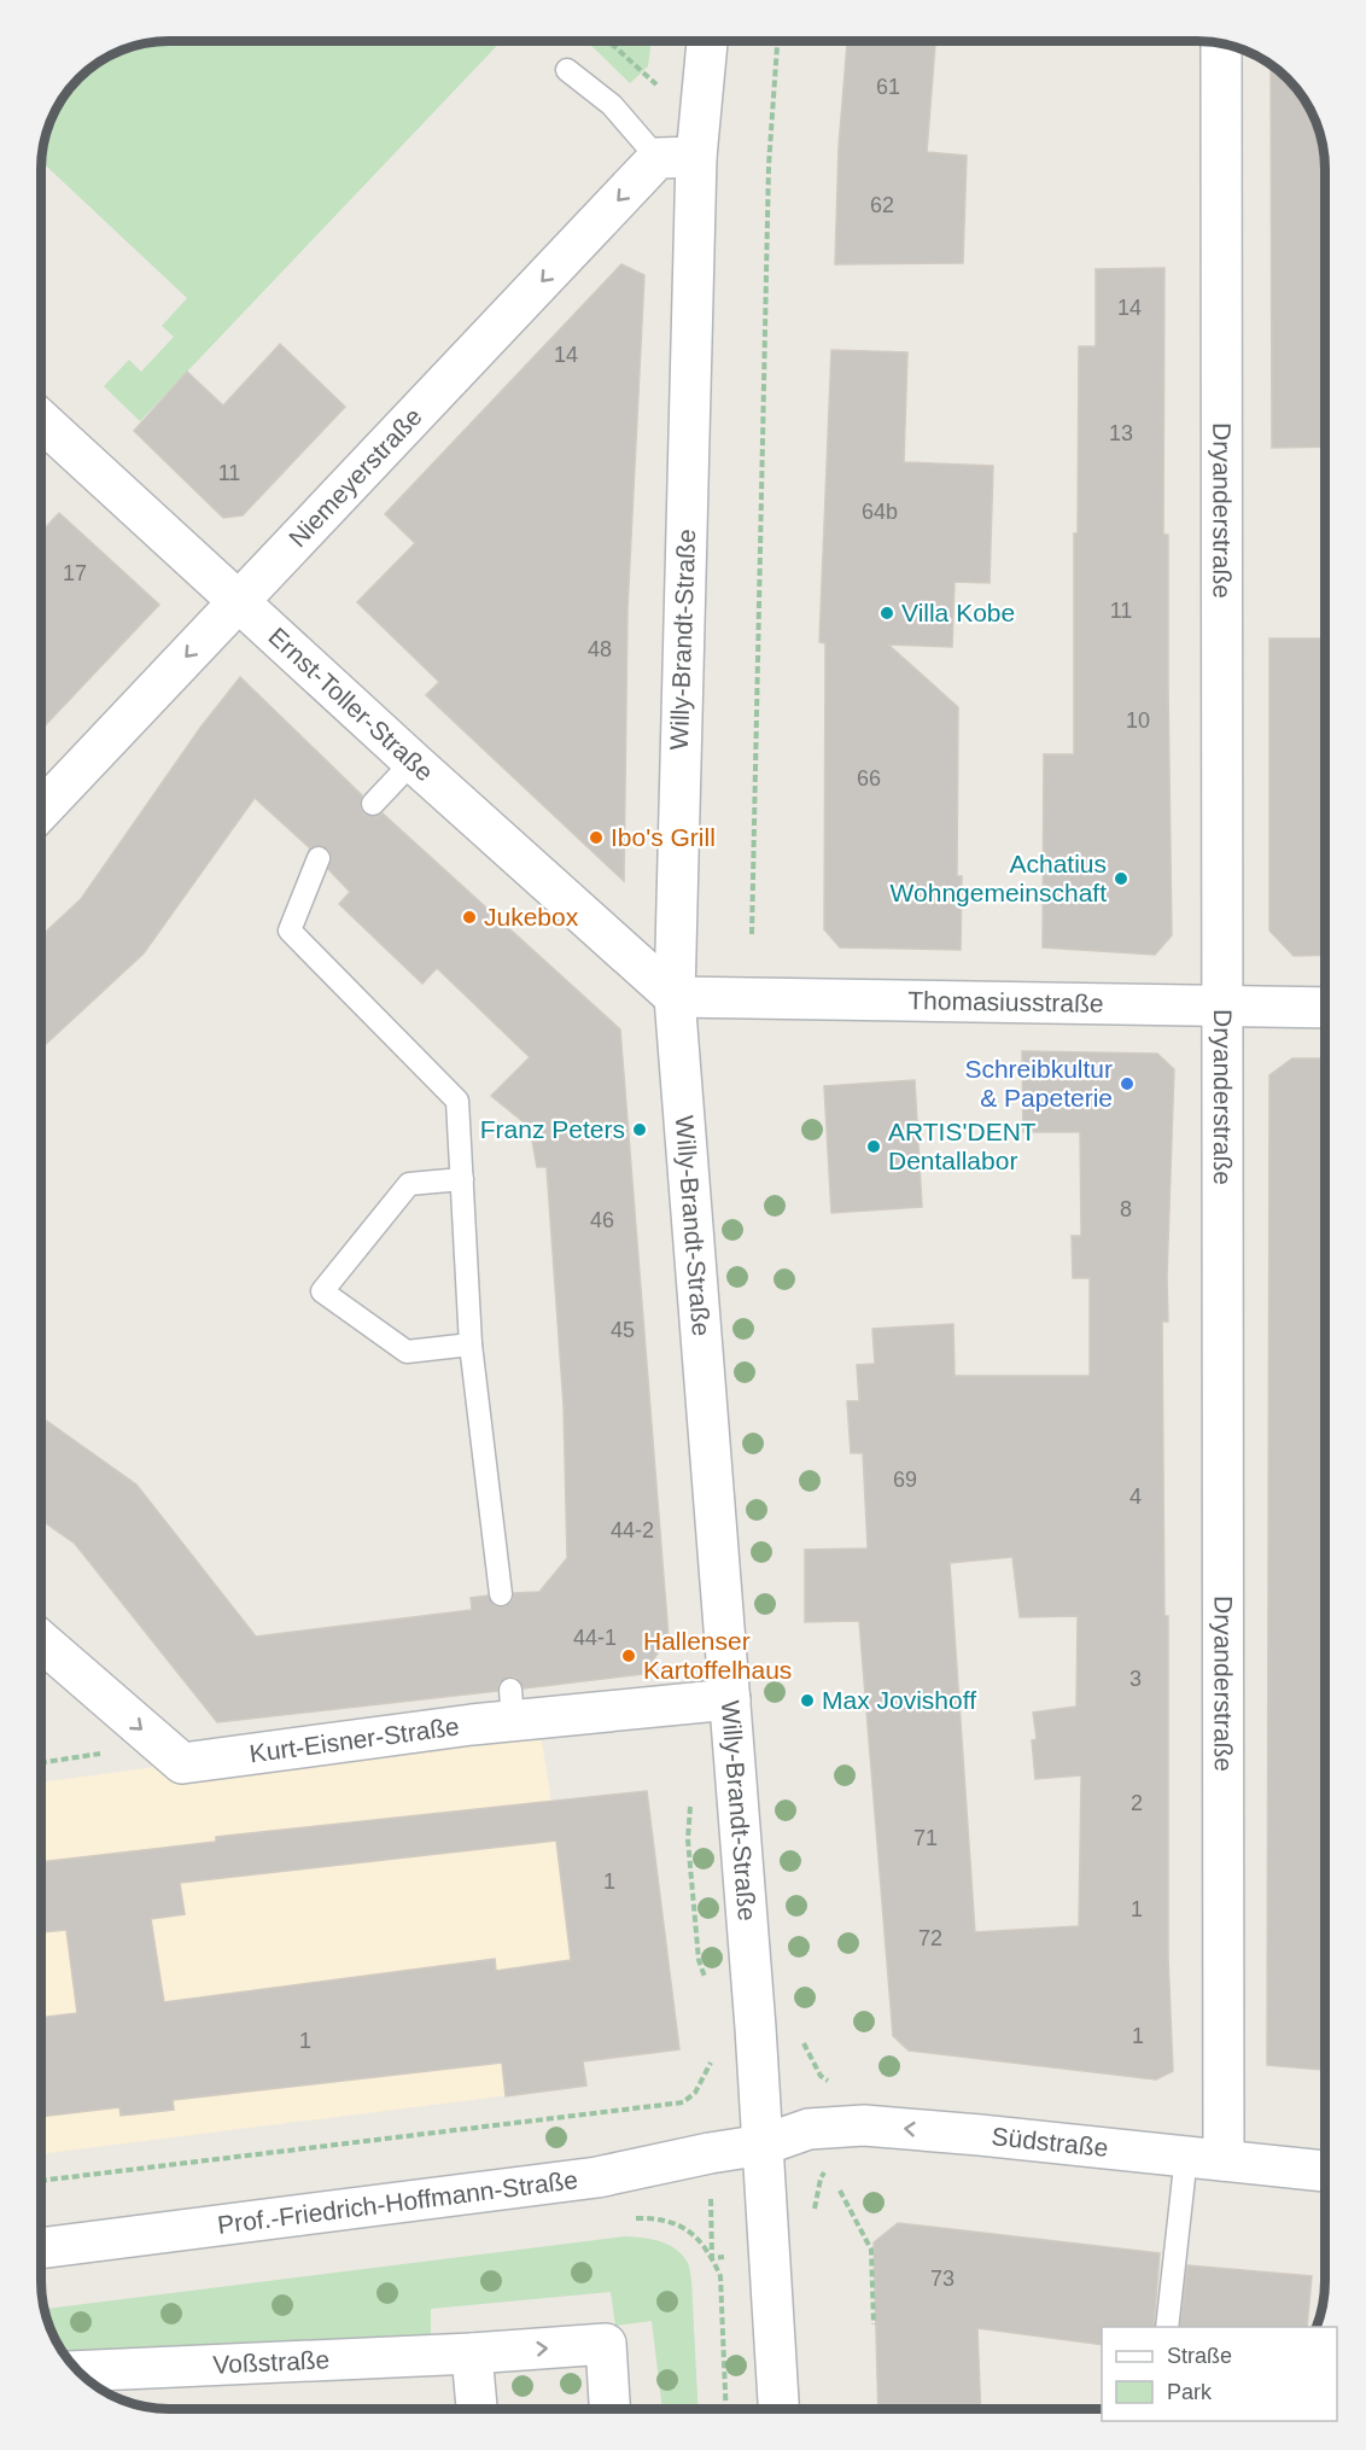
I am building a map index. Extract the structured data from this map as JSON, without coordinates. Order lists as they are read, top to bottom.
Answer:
{
  "streets": {
    "street": [
      "Niemeyerstraße",
      "Dryanderstraße",
      "Willy-Brandt-Straße",
      "Ernst-Toller-Straße",
      "Thomasiusstraße",
      "Kurt-Eisner-Straße",
      "Südstraße",
      "Prof.-Friedrich-Hoffmann-Straße",
      "Voßstraße"
    ]
  },
  "crossings": [
    ["Niemeyerstraße", "Ernst-Toller-Straße"],
    ["Dryanderstraße", "Thomasiusstraße"],
    ["Dryanderstraße", "Südstraße"],
    ["Willy-Brandt-Straße", "Ernst-Toller-Straße"],
    ["Willy-Brandt-Straße", "Thomasiusstraße"],
    ["Willy-Brandt-Straße", "Kurt-Eisner-Straße"],
    ["Willy-Brandt-Straße", "Südstraße"],
    ["Willy-Brandt-Straße", "Prof.-Friedrich-Hoffmann-Straße"],
    ["Ernst-Toller-Straße", "Thomasiusstraße"],
    ["Südstraße", "Prof.-Friedrich-Hoffmann-Straße"]
  ],
  "one_way": ["Niemeyerstraße", "Südstraße"],
  "places": [
    "Villa Kobe",
    "Ibo's Grill",
    "Achatius Wohngemeinschaft",
    "Jukebox",
    "Schreibkultur & Papeterie",
    "Franz Peters",
    "ARTIS'DENT Dentallabor",
    "Hallenser Kartoffelhaus",
    "Max Jovishoff"
  ],
  "house_numbers": [
    "61",
    "62",
    "14",
    "14",
    "13",
    "11",
    "64b",
    "17",
    "11",
    "48",
    "10",
    "66",
    "8",
    "46",
    "45",
    "69",
    "4",
    "44-2",
    "44-1",
    "3",
    "2",
    "71",
    "1",
    "1",
    "72",
    "1",
    "1",
    "73"
  ],
  "legend": ["Straße", "Park"]
}
